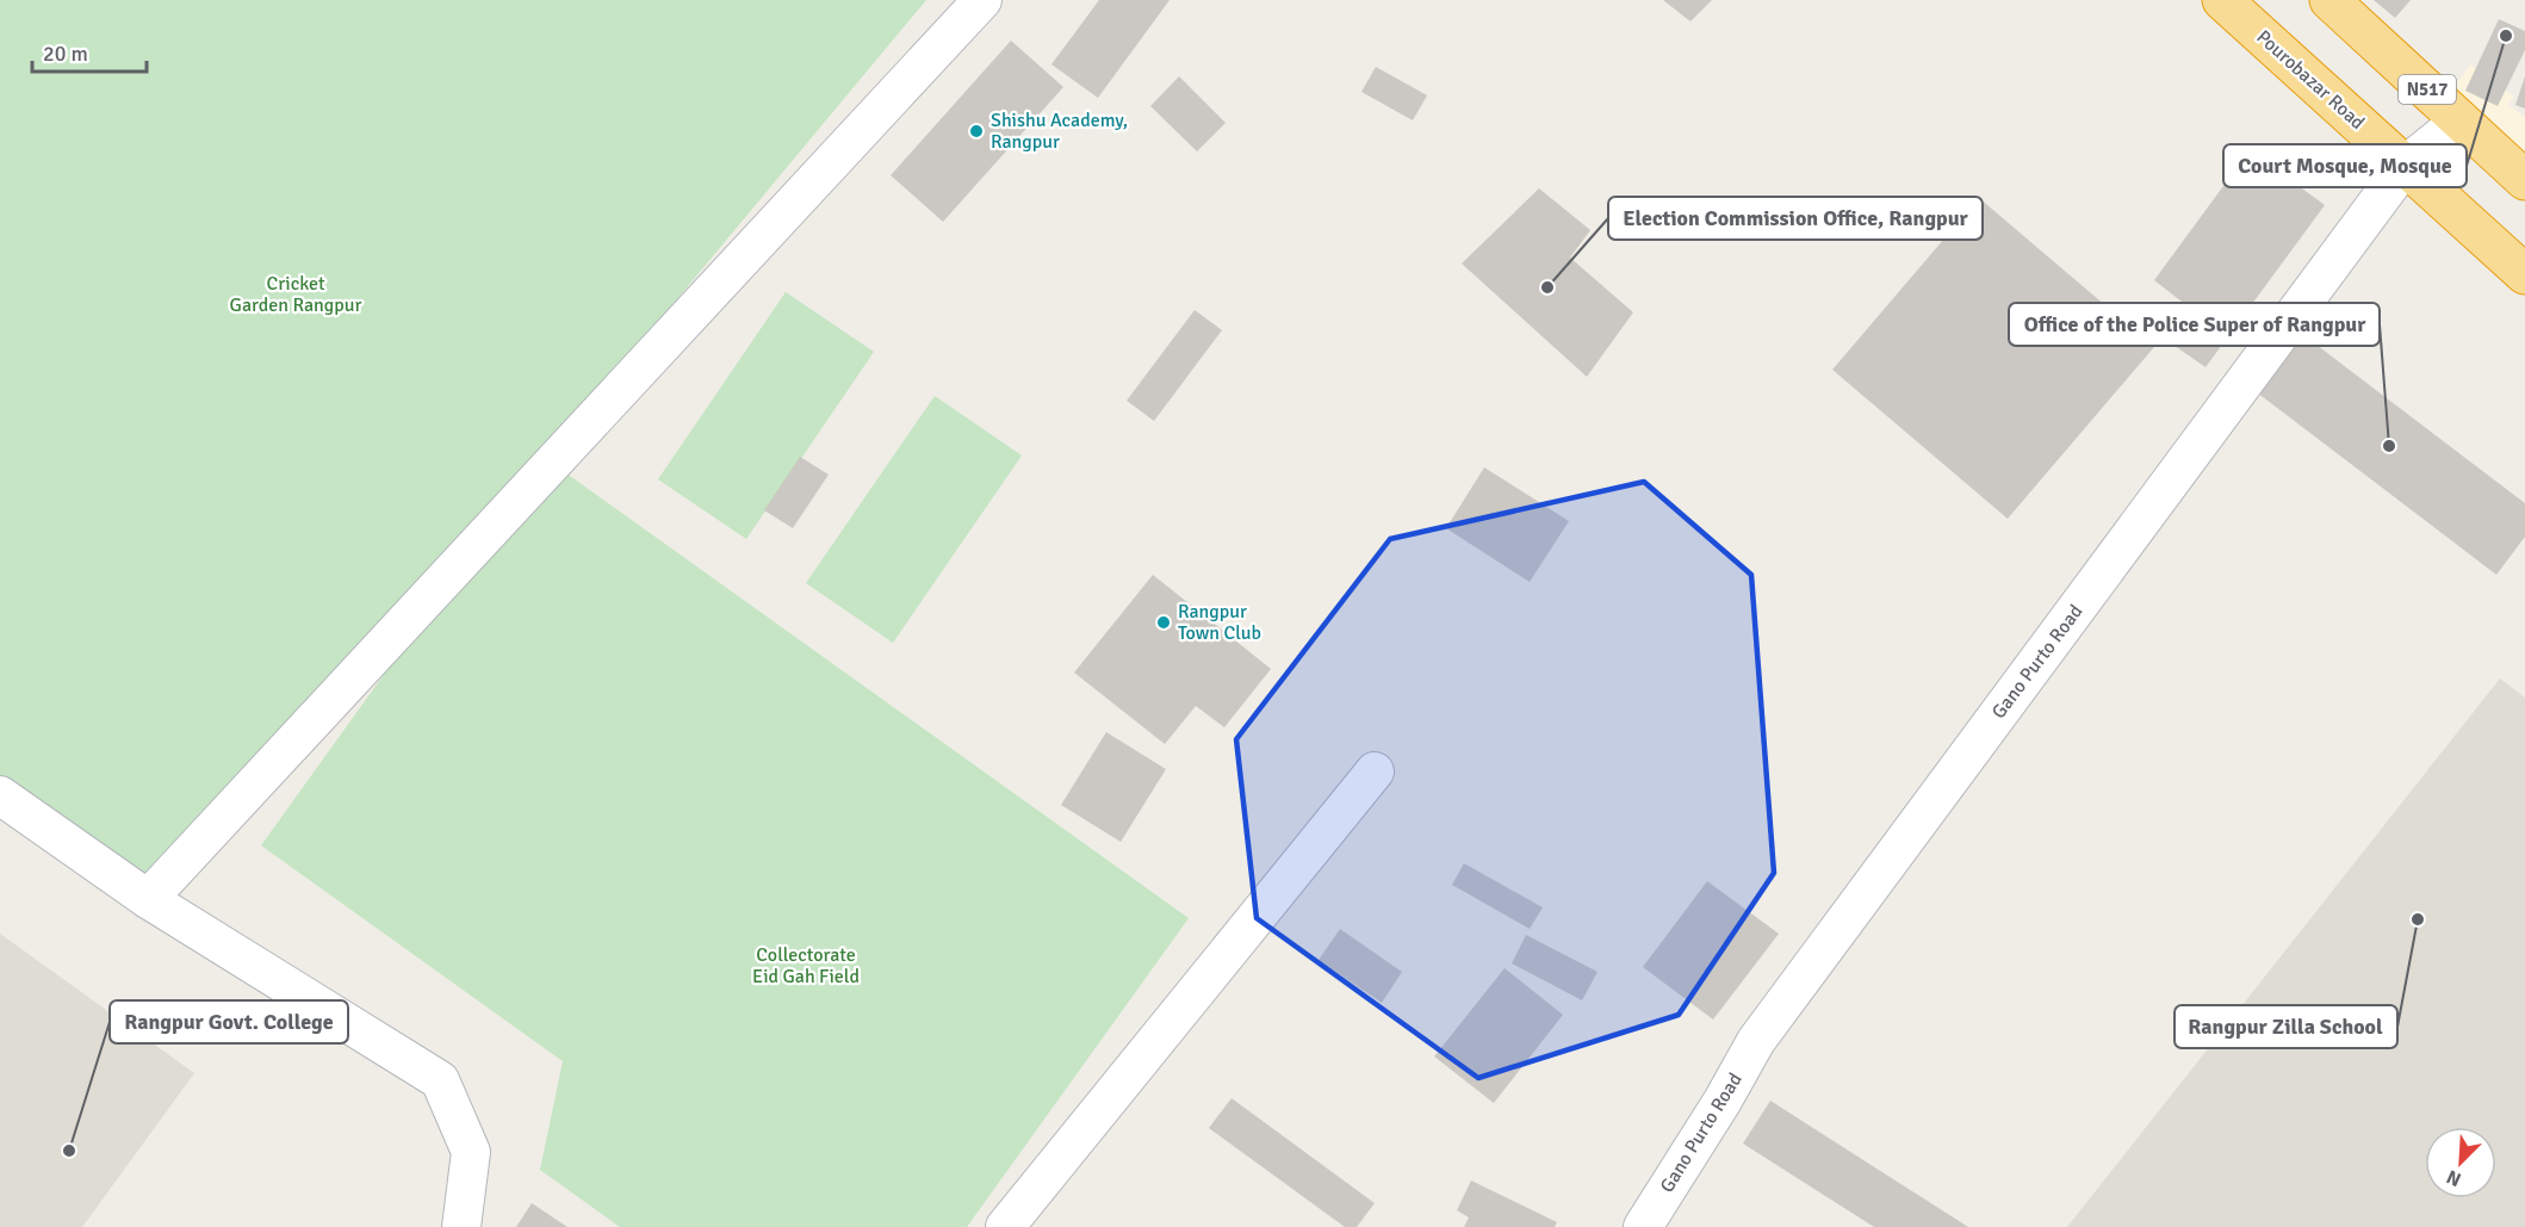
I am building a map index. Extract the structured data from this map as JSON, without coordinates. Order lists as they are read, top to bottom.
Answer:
{
  "streets": {
    "highway": ["Pourobazar Road", "N517"],
    "street": ["Gano Purto Road"]
  },
  "crossings": [
    ["Pourobazar Road", "Gano Purto Road"],
    ["N517", "Gano Purto Road"]
  ],
  "parks": ["Cricket Garden Rangpur", "Collectorate Eid Gah Field"],
  "places": [
    "Court Mosque, Mosque",
    "Shishu Academy, Rangpur",
    "Election Commission Office, Rangpur",
    "Office of the Police Super of Rangpur",
    "Rangpur Town Club",
    "Rangpur Zilla School",
    "Rangpur Govt. College"
  ],
  "scale_bar": "20 m",
  "north": "bottom left"
}
